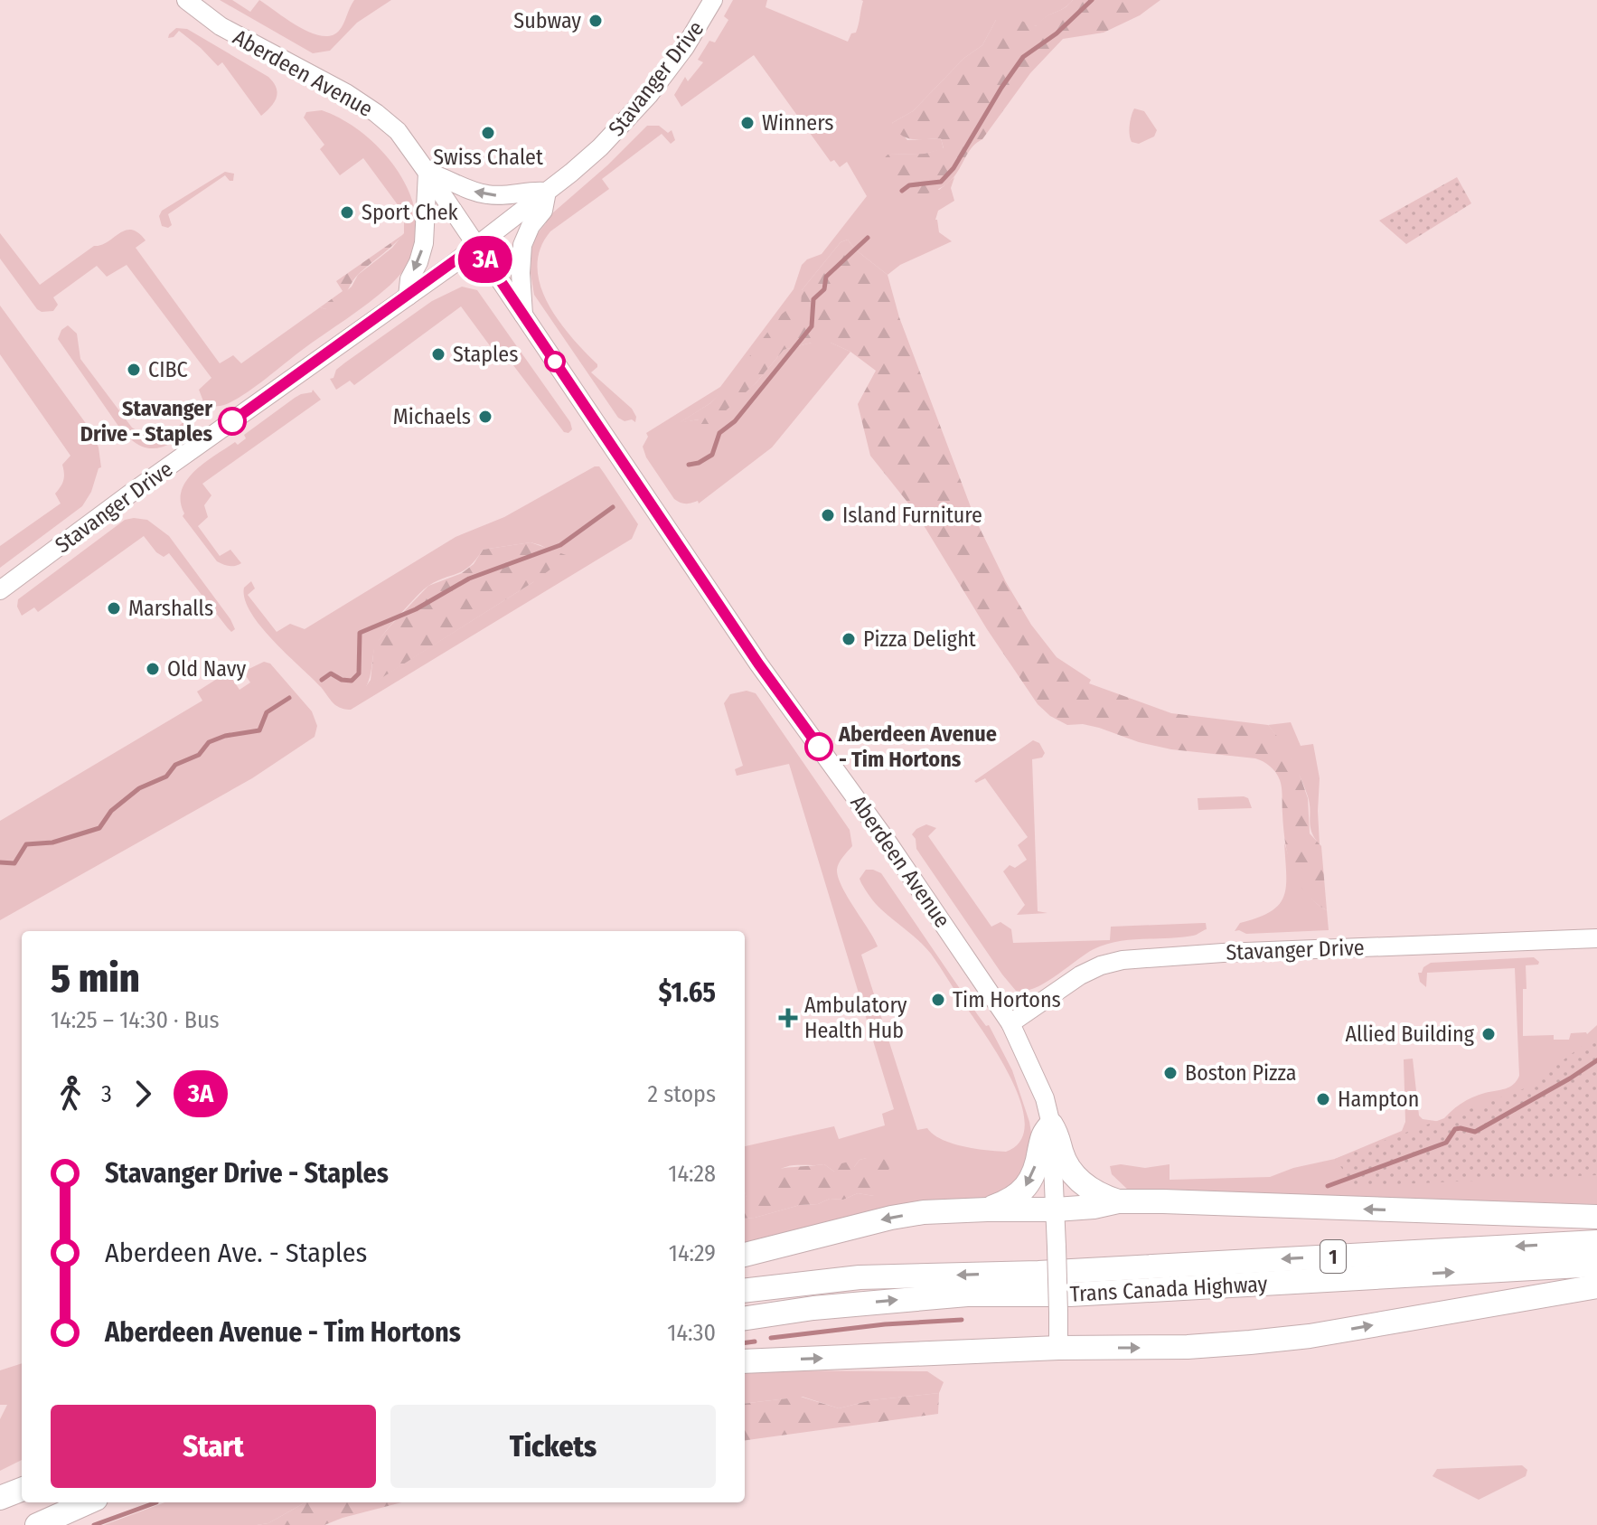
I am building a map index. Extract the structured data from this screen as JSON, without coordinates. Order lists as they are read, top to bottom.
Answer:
{
  "streets": {
    "highway": ["1", "Trans Canada Highway"],
    "main road": ["Aberdeen Avenue", "Stavanger Drive"]
  },
  "crossings": [
    ["Aberdeen Avenue", "Stavanger Drive"]
  ],
  "places": {
    "other": [
      "Subway",
      "Winners",
      "Swiss Chalet",
      "Sport Chek",
      "Staples",
      "CIBC",
      "Michaels",
      "Stavanger Drive - Staples",
      "Island Furniture",
      "Marshalls",
      "Pizza Delight",
      "Old Navy",
      "Aberdeen Avenue - Tim Hortons",
      "Tim Hortons",
      "Allied Building",
      "Boston Pizza",
      "Hampton"
    ],
    "health": ["Ambulatory Health Hub"]
  },
  "lines": ["bus line 3A"],
  "page": {
    "on_map": "3A",
    "heading": ["5 min", "14:25 – 14:30 · Bus", "$1.65"],
    "legs": ["3", "3A", "2 stops"],
    "list": [
      {
        "name": "Stavanger Drive - Staples",
        "value": "14:28"
      },
      {
        "name": "Aberdeen Ave. - Staples",
        "value": "14:29"
      },
      {
        "name": "Aberdeen Avenue - Tim Hortons",
        "value": "14:30"
      }
    ],
    "buttons": ["Start", "Tickets"]
  }
}
